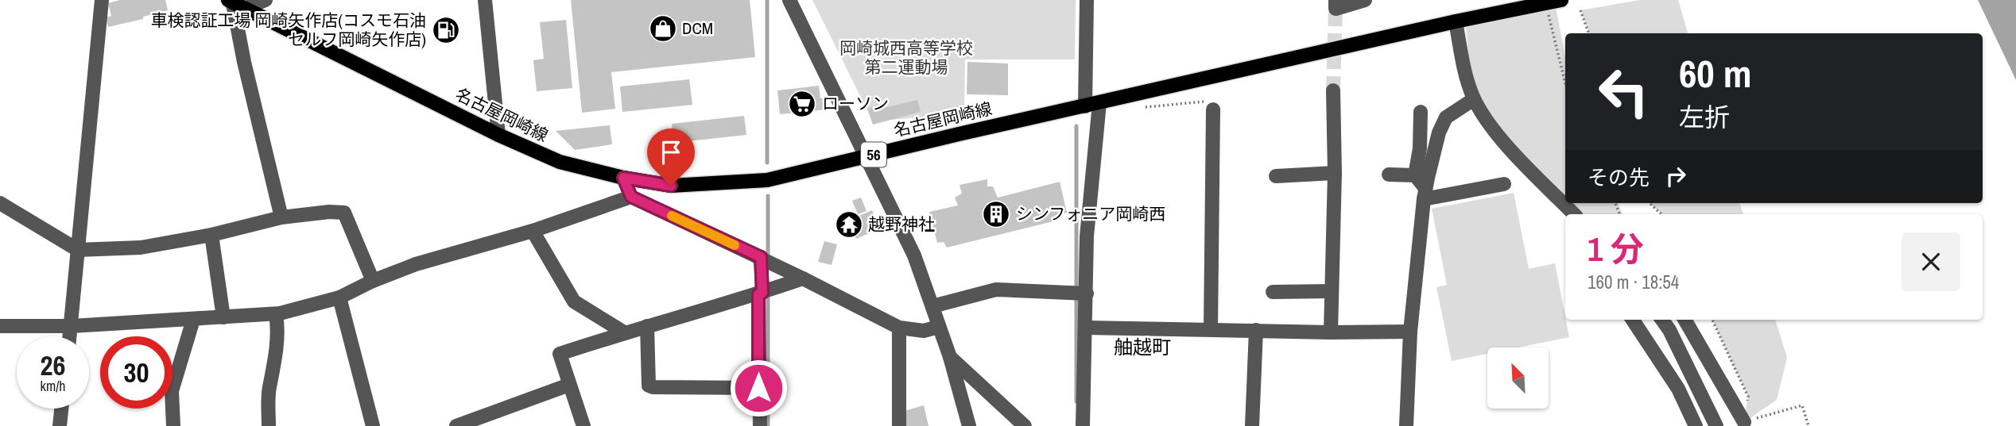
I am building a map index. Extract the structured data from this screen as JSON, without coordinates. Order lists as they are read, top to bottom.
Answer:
{
  "streets": {
    "main road": ["名古屋岡崎線", "56"]
  },
  "districts": ["舳越町"],
  "parks": ["岡崎城西高等学校 第二運動場"],
  "places": {
    "shop": ["DCM"],
    "fuel station": ["車検認証工場 岡崎矢作店(コスモ石油 セルフ岡崎矢作店)"],
    "supermarket": ["ローソン"],
    "building": ["シンフォニア岡崎西"],
    "temple": ["越野神社"]
  },
  "north": "top left",
  "page": {
    "turn": ["60 m", "左折"],
    "then": "その先",
    "heading": ["1 分", "160 m · 18:54"],
    "speed": "26 km/h",
    "limit": "30"
  }
}
